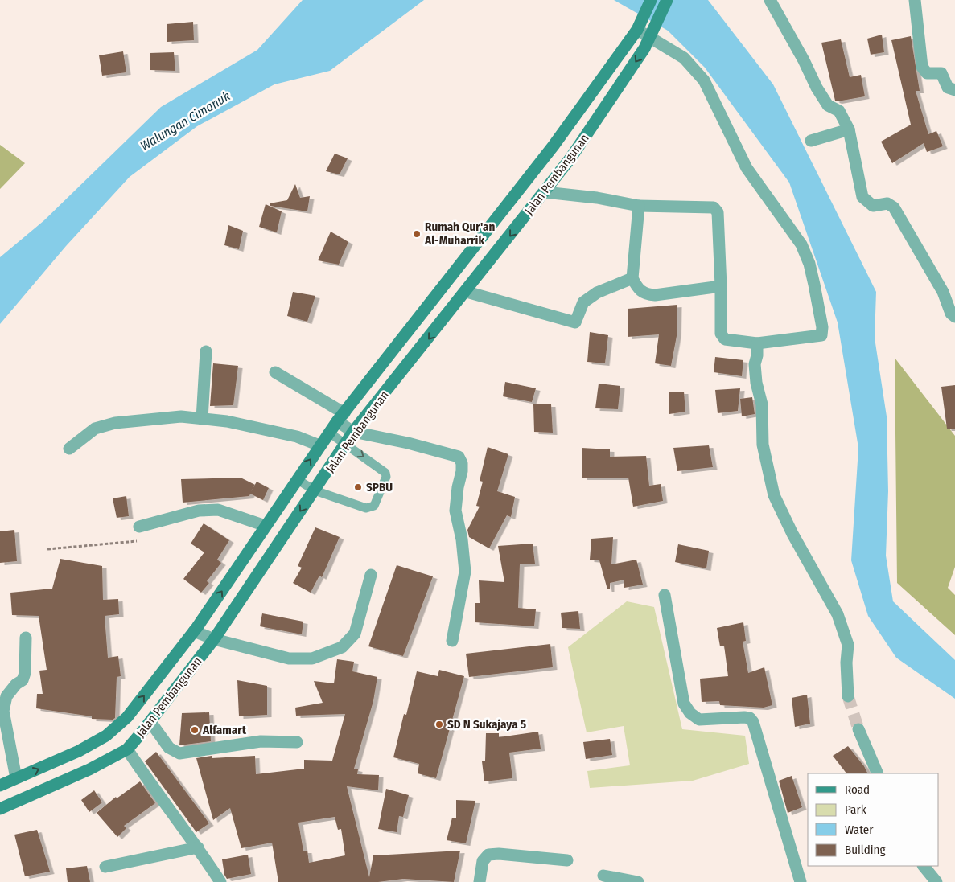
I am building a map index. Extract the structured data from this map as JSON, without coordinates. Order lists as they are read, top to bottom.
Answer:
{
  "streets": {
    "main road": ["Jalan Pembangunan"]
  },
  "water": ["Walungan Cimanuk"],
  "places": [
    "Rumah Qur'an Al-Muharrik",
    "SPBU",
    "SD N Sukajaya 5",
    "Alfamart"
  ],
  "legend": [
    "Road",
    "Park",
    "Water",
    "Building"
  ]
}
